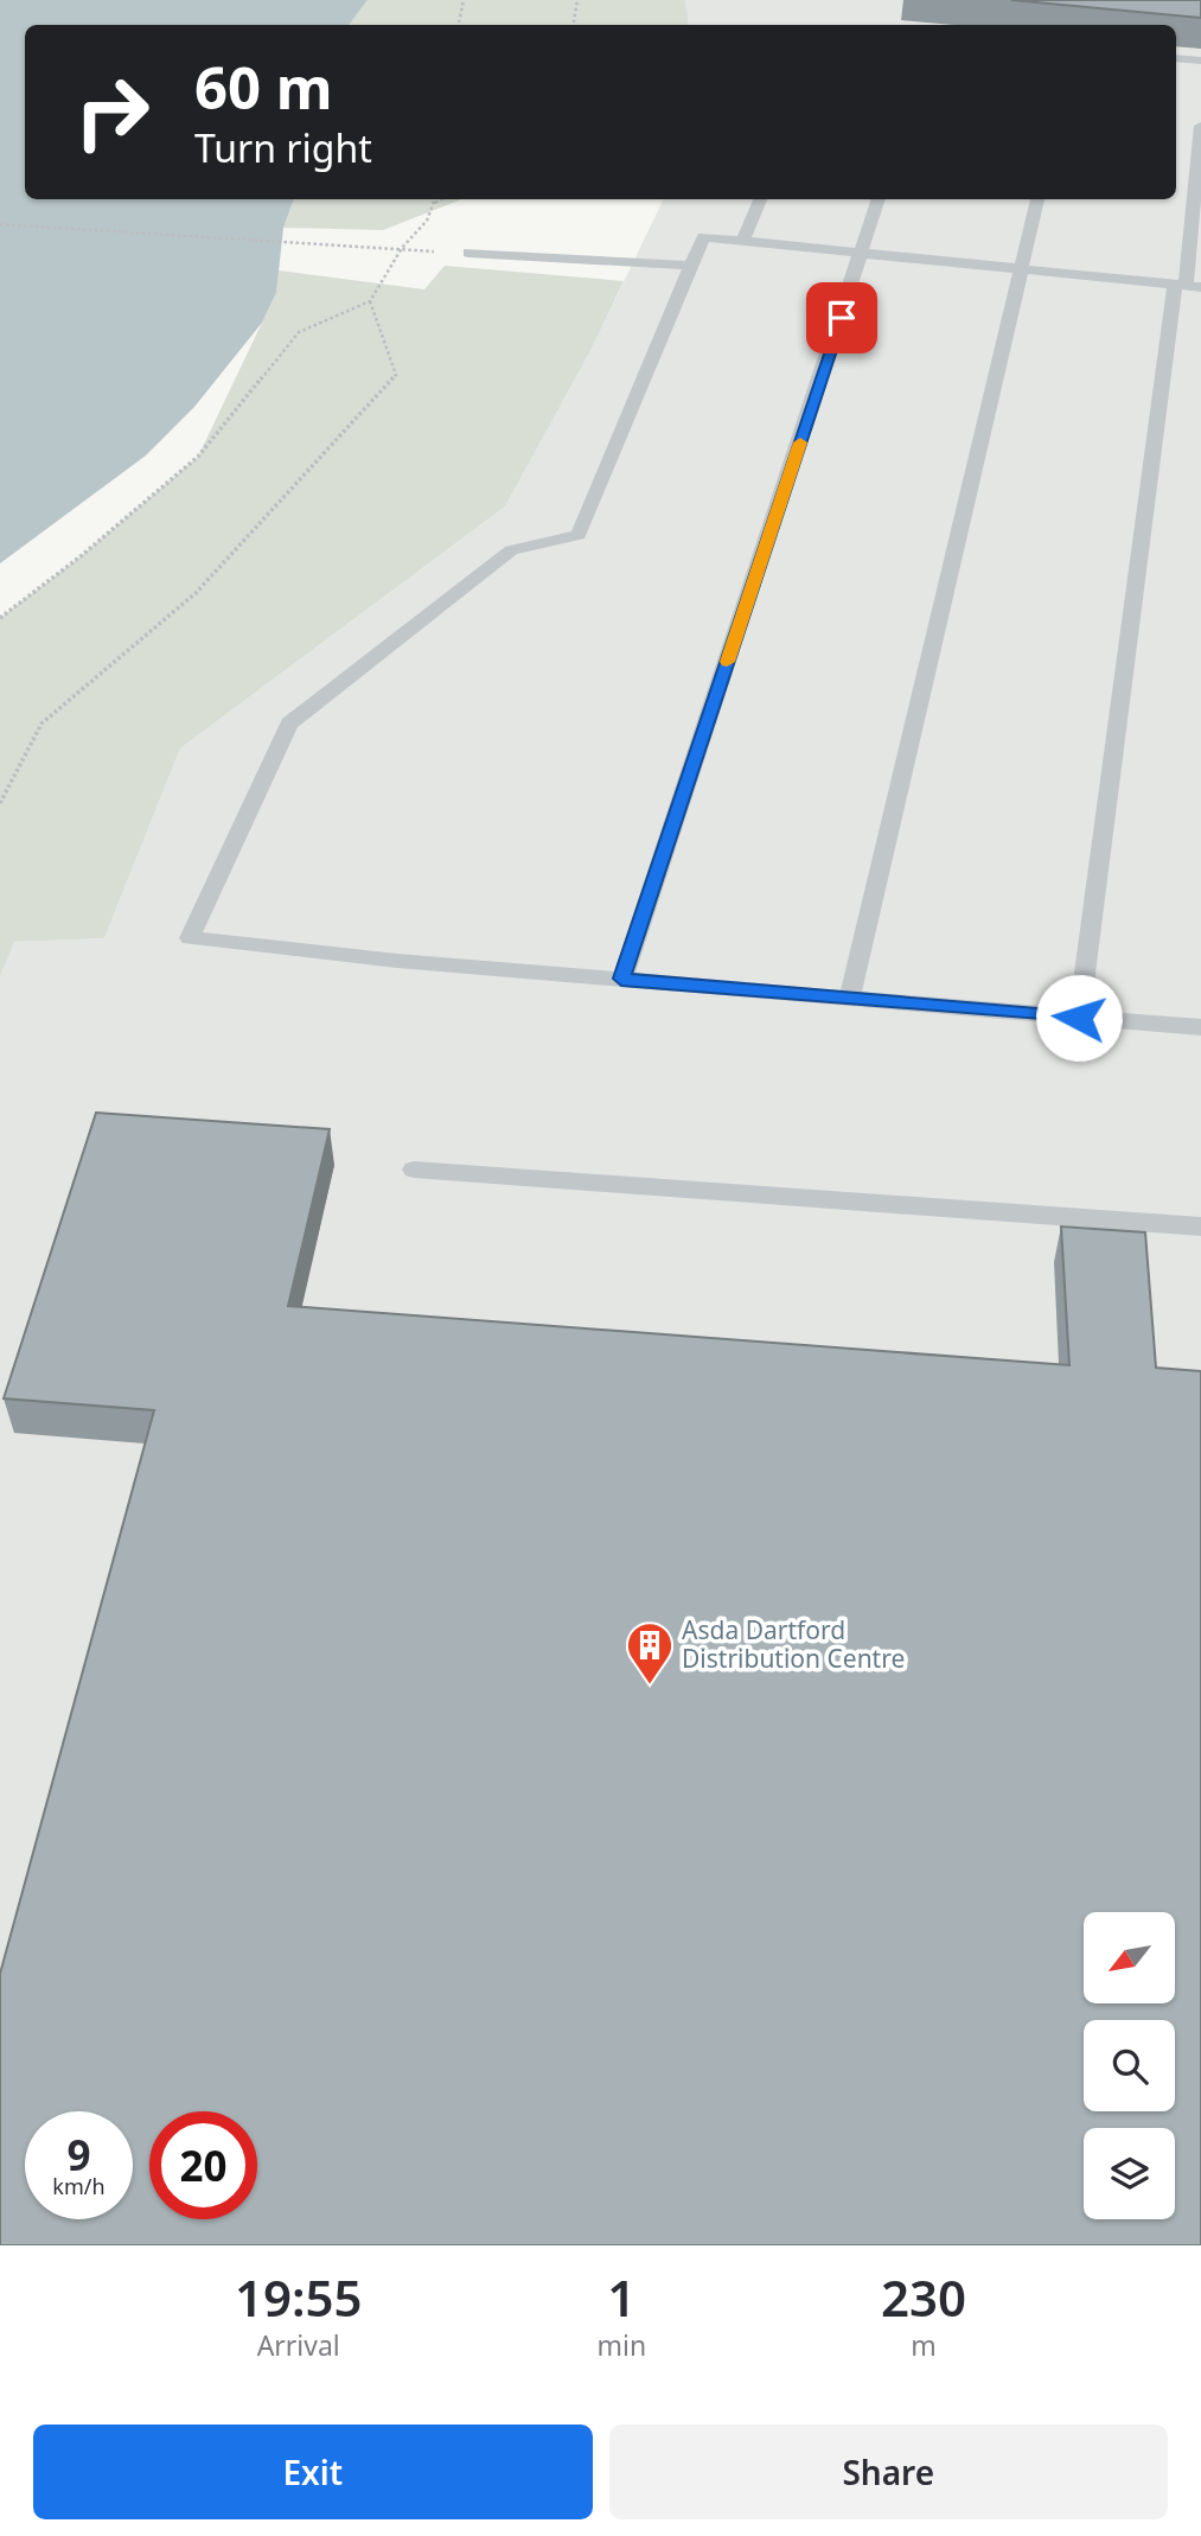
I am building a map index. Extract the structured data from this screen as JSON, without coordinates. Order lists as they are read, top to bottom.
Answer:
{
  "places": {
    "building": ["Asda Dartford Distribution Centre"]
  },
  "north": "bottom left",
  "page": {
    "turn": ["60 m", "Turn right"],
    "speed": "9 km/h",
    "limit": "20",
    "eta": [
      "19:55",
      "Arrival",
      "1",
      "min",
      "230",
      "m"
    ],
    "buttons": ["Exit", "Share"]
  }
}
